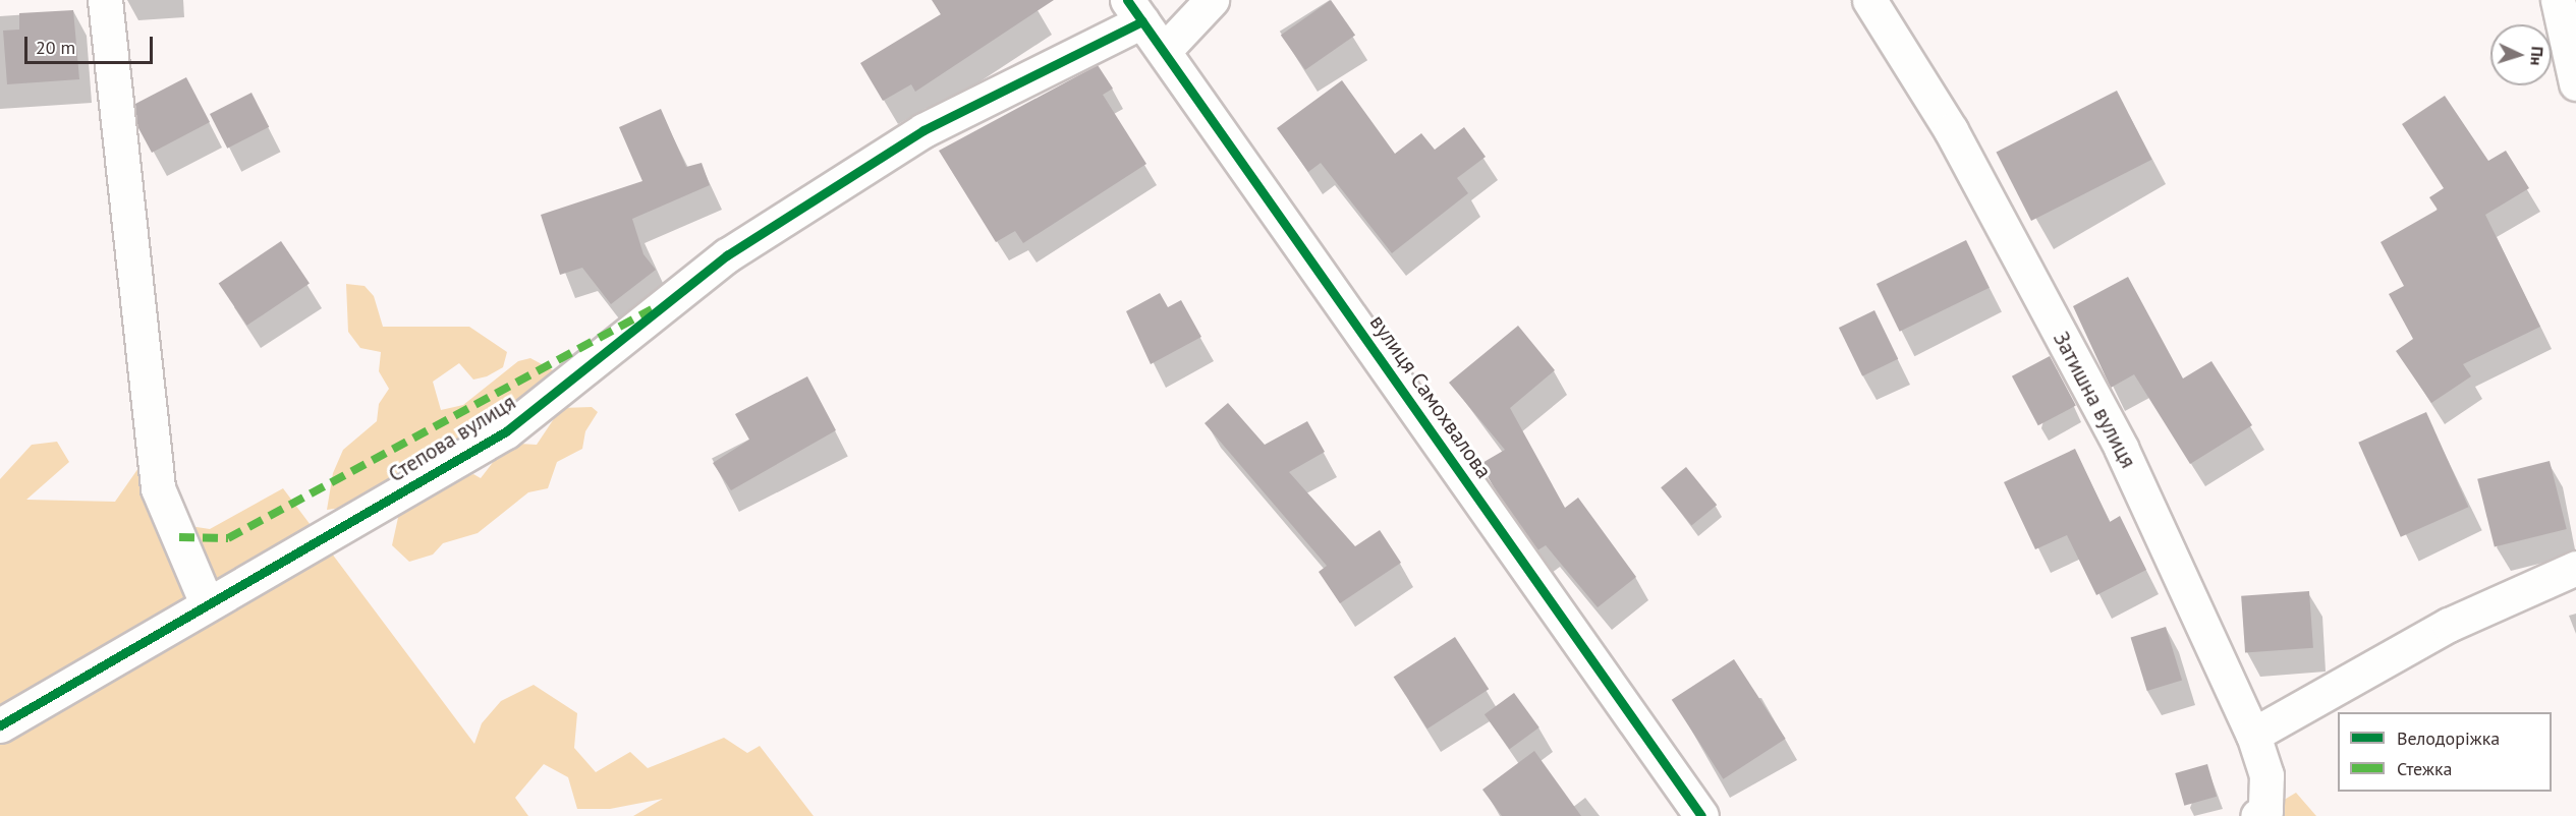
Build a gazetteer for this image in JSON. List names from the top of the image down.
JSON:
{
  "streets": {
    "street": ["вулиця Самохвалова", "Затишна вулиця", "Степова вулиця"]
  },
  "crossings": [
    ["вулиця Самохвалова", "Степова вулиця"]
  ],
  "legend": ["Велодоріжка", "Стежка"],
  "scale_bar": "20 m",
  "north": "right"
}
